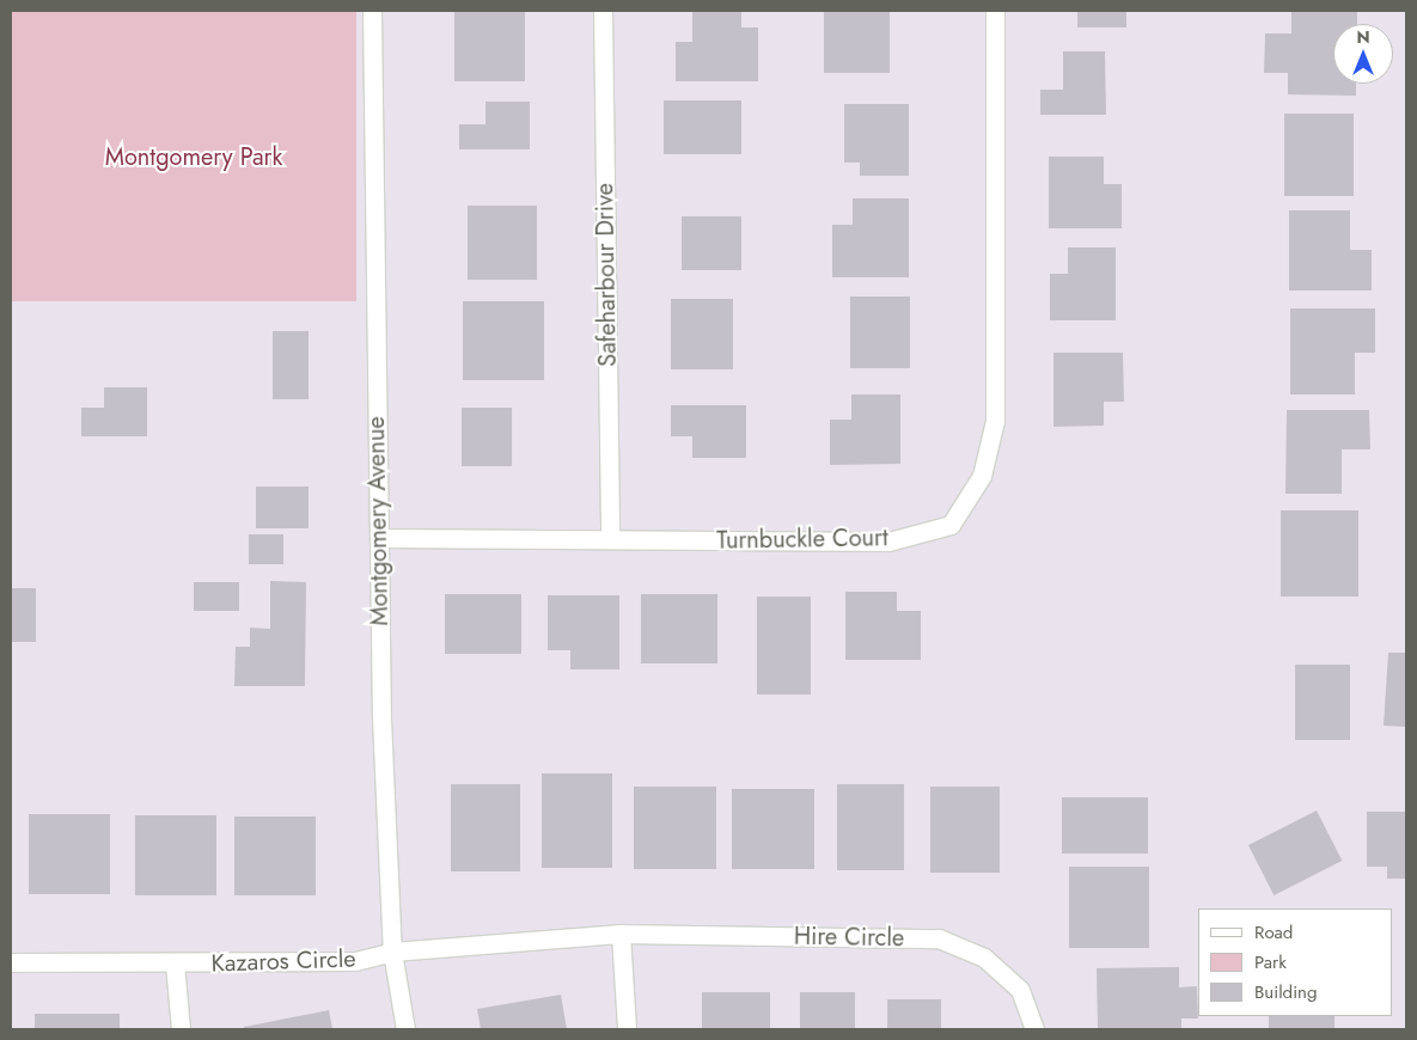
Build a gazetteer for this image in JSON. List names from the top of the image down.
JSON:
{
  "streets": {
    "street": [
      "Safeharbour Drive",
      "Montgomery Avenue",
      "Turnbuckle Court",
      "Hire Circle",
      "Kazaros Circle"
    ]
  },
  "crossings": [
    ["Safeharbour Drive", "Turnbuckle Court"],
    ["Montgomery Avenue", "Turnbuckle Court"],
    ["Montgomery Avenue", "Hire Circle"],
    ["Montgomery Avenue", "Kazaros Circle"],
    ["Hire Circle", "Kazaros Circle"]
  ],
  "parks": ["Montgomery Park"],
  "legend": ["Road", "Park", "Building"],
  "north": "top"
}
